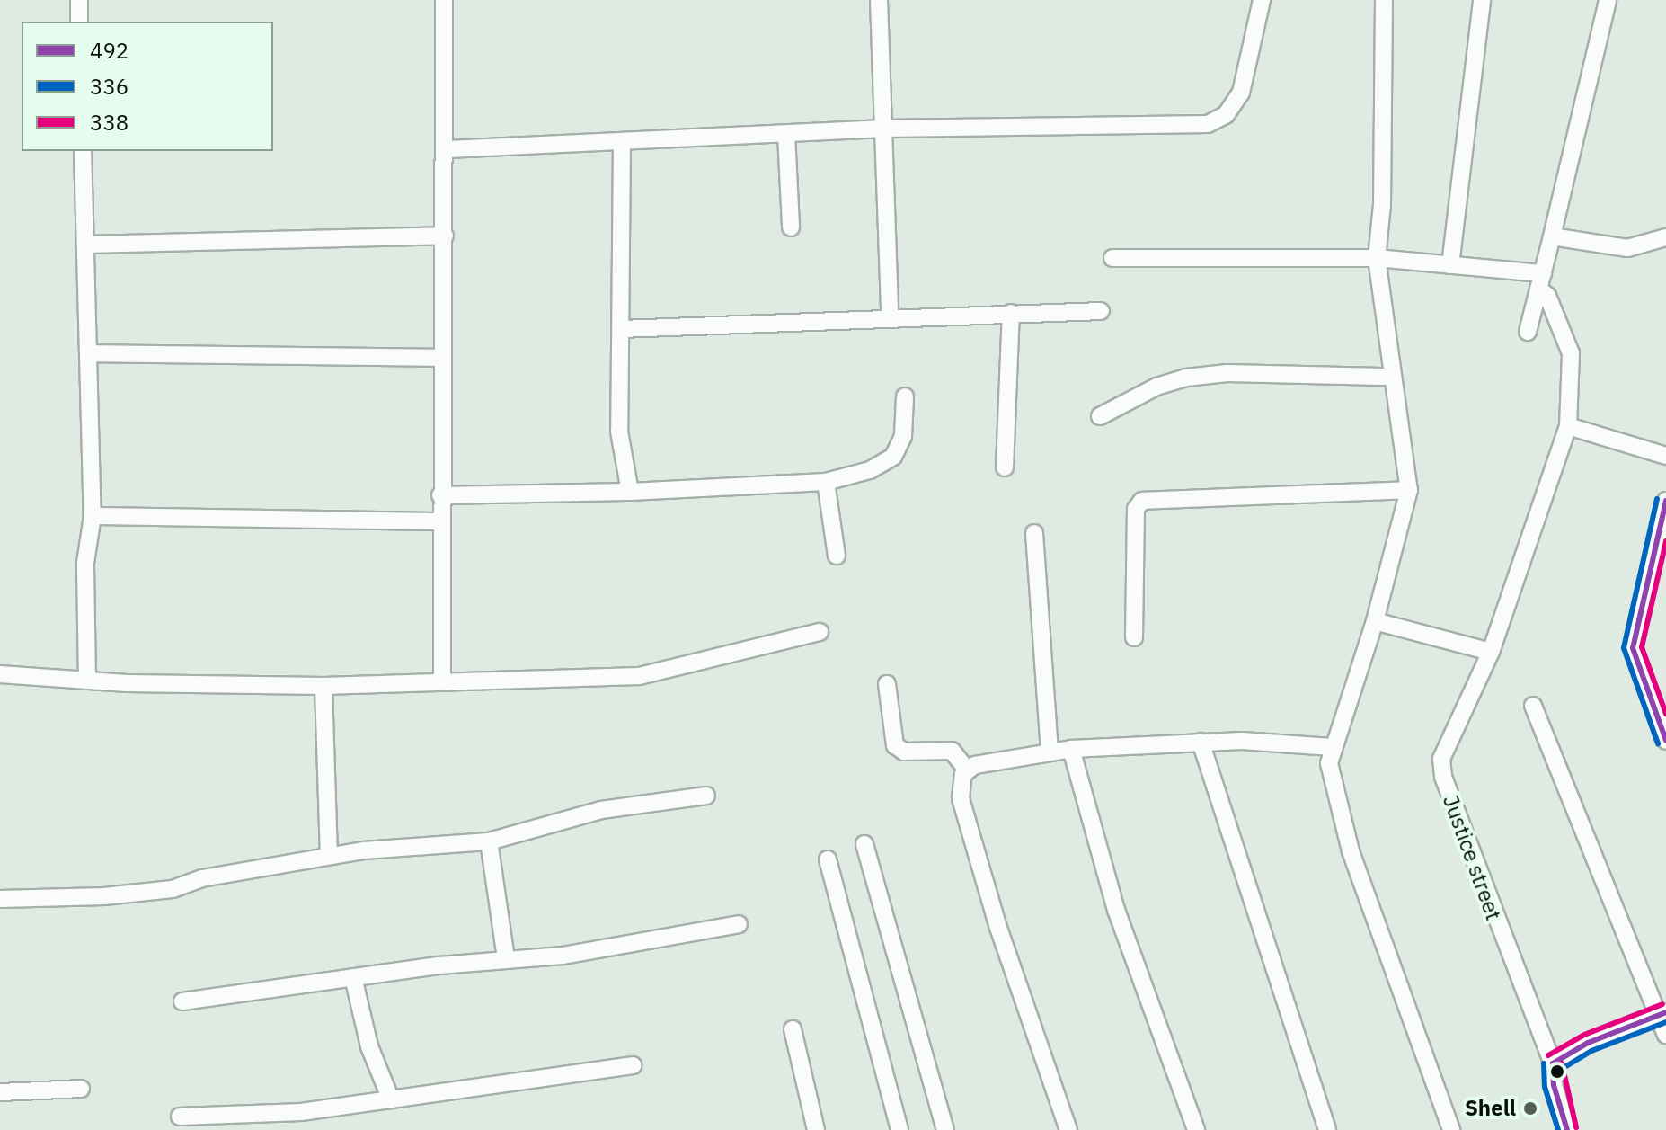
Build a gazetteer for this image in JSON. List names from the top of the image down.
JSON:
{
  "streets": {
    "street": ["Justice street"]
  },
  "places": ["Shell"],
  "lines": ["transit line 336", "transit line 492", "transit line 338"],
  "legend": ["492", "336", "338"]
}
